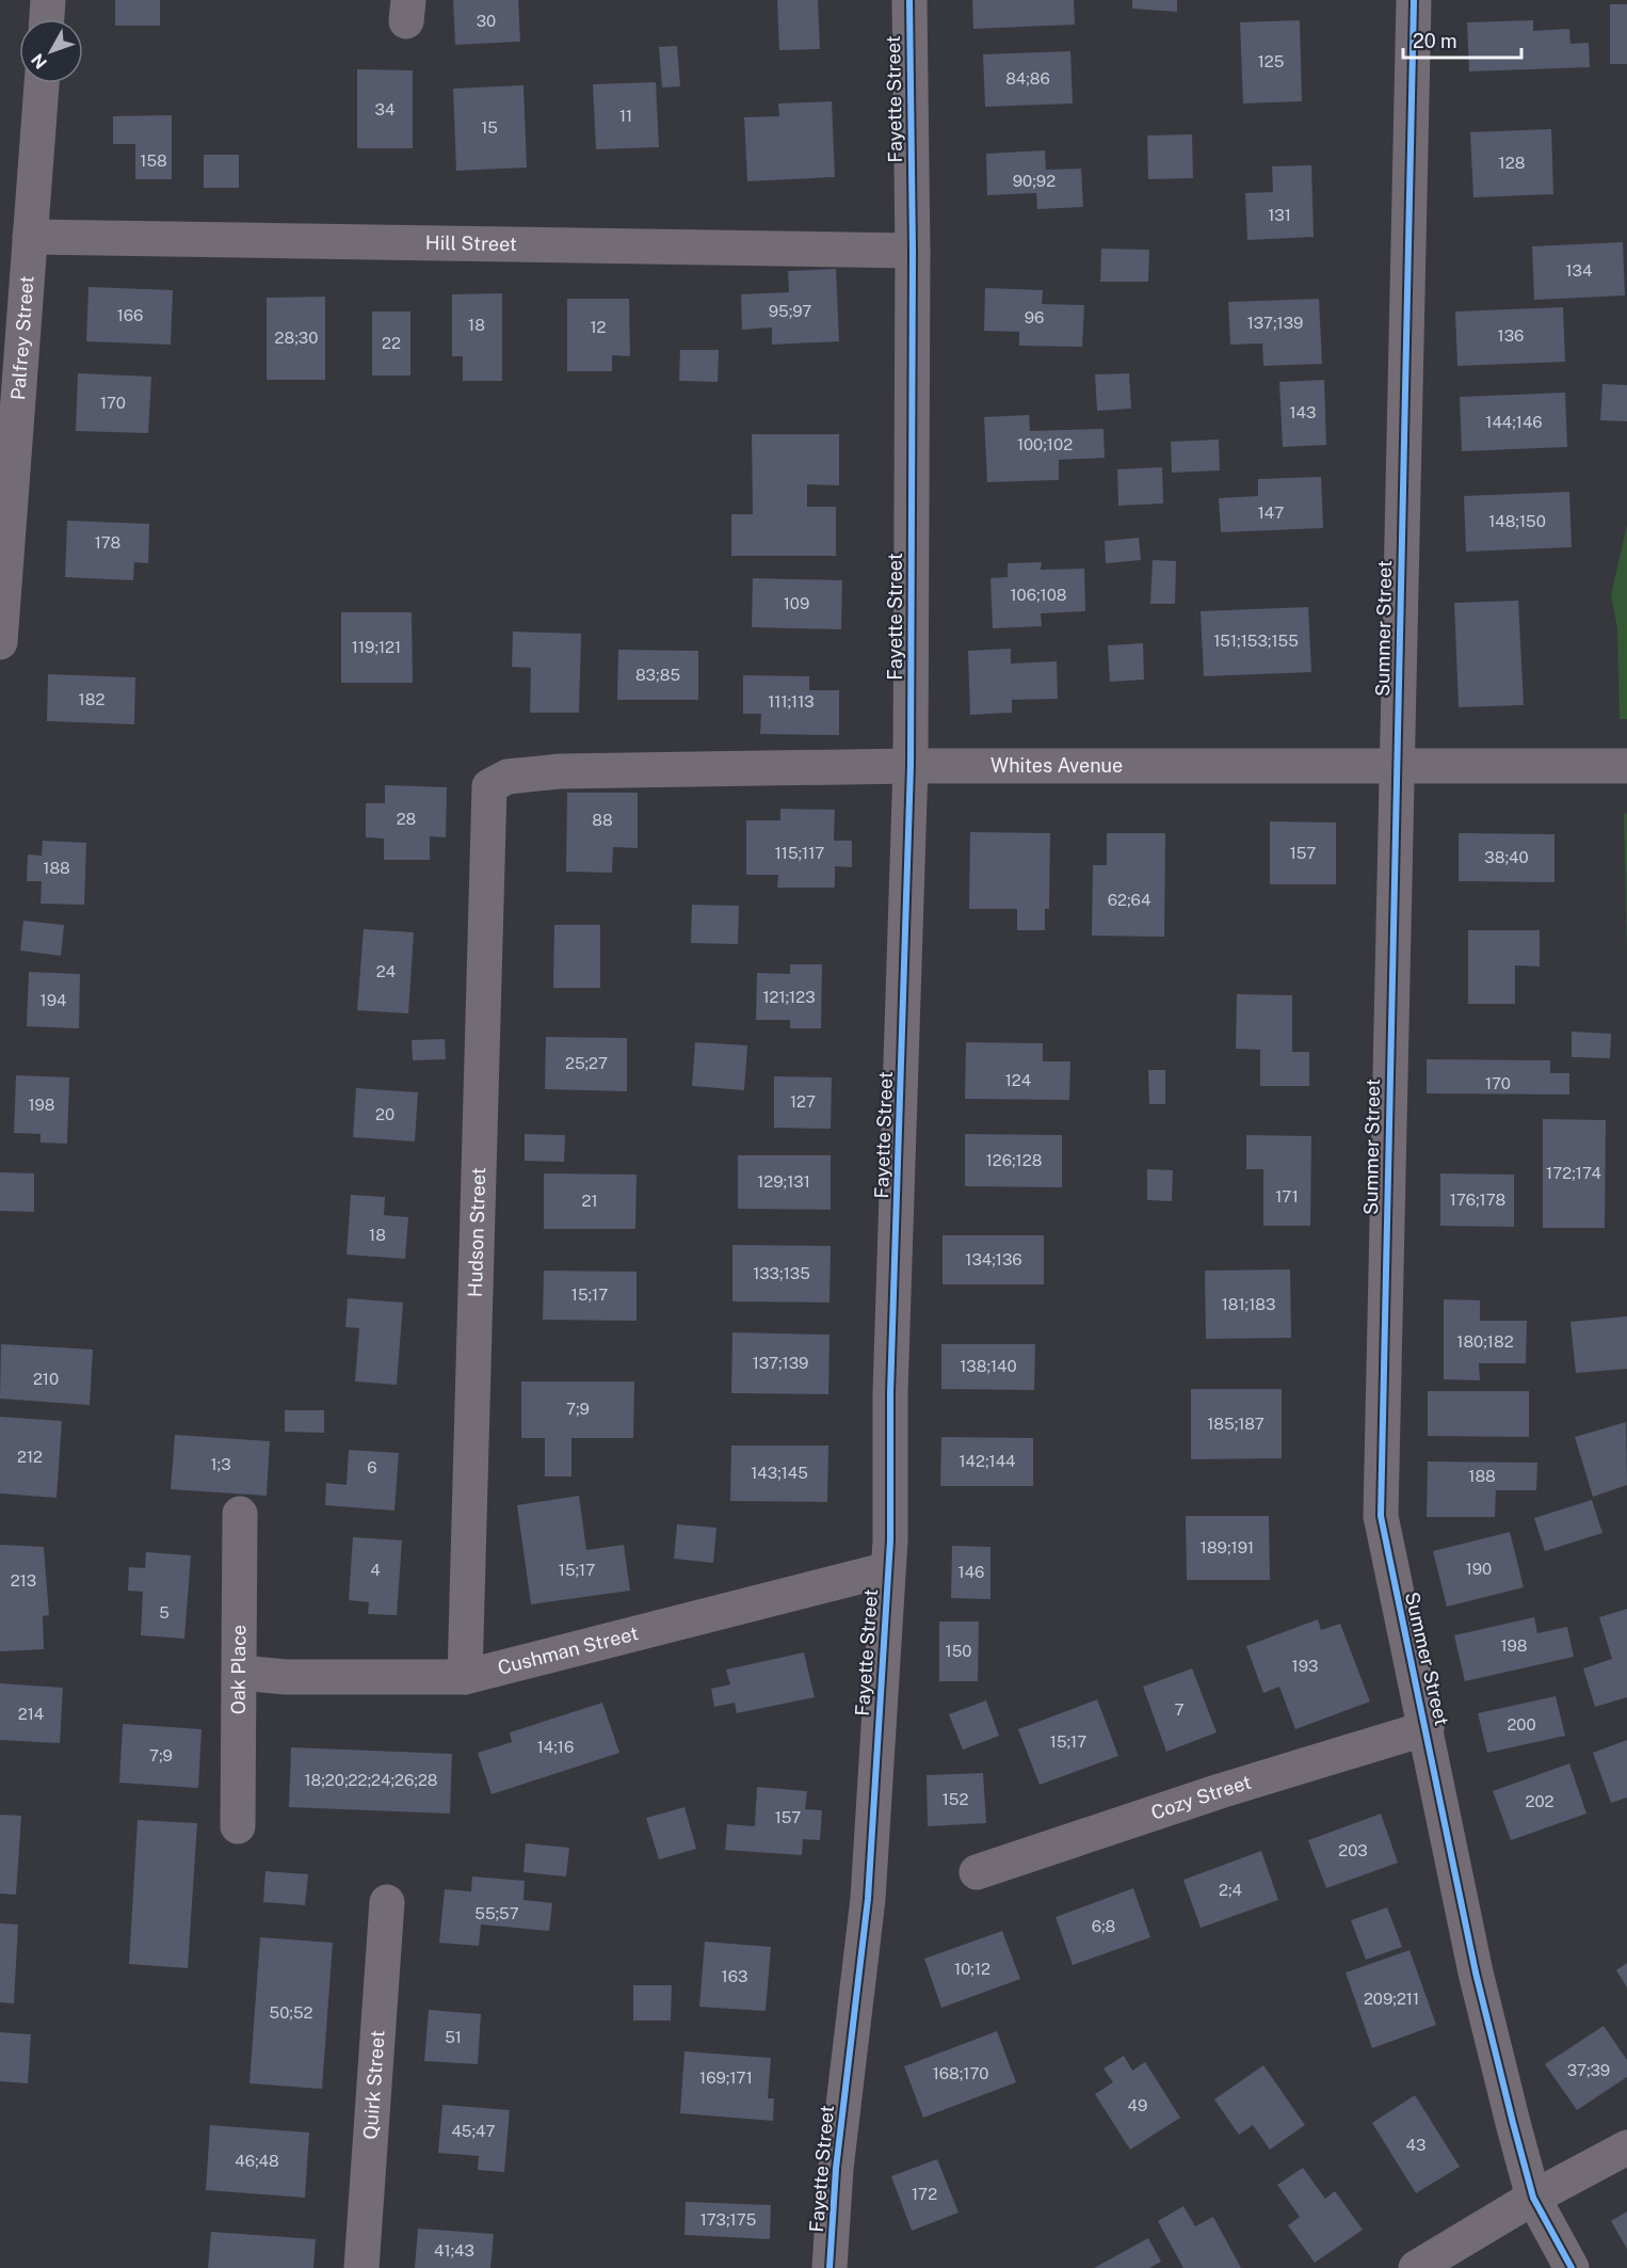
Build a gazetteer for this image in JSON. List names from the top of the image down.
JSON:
{
  "streets": {
    "street": [
      "Fayette Street",
      "Hill Street",
      "Palfrey Street",
      "Summer Street",
      "Whites Avenue",
      "Hudson Street",
      "Cushman Street",
      "Oak Place",
      "Cozy Street",
      "Quirk Street"
    ]
  },
  "crossings": [
    ["Fayette Street", "Hill Street"],
    ["Fayette Street", "Whites Avenue"],
    ["Fayette Street", "Cushman Street"],
    ["Hill Street", "Palfrey Street"],
    ["Summer Street", "Whites Avenue"],
    ["Summer Street", "Cozy Street"],
    ["Whites Avenue", "Hudson Street"],
    ["Hudson Street", "Cushman Street"],
    ["Cushman Street", "Oak Place"]
  ],
  "house_numbers": [
    "30",
    "125",
    "84;86",
    "34",
    "11",
    "15",
    "158",
    "128",
    "90;92",
    "131",
    "134",
    "95;97",
    "166",
    "96",
    "137;139",
    "18",
    "12",
    "136",
    "28;30",
    "22",
    "170",
    "143",
    "144;146",
    "100;102",
    "147",
    "148;150",
    "178",
    "106;108",
    "109",
    "151;153;155",
    "119;121",
    "83;85",
    "182",
    "111;113",
    "28",
    "88",
    "115;117",
    "157",
    "38;40",
    "188",
    "62;64",
    "24",
    "121;123",
    "194",
    "25;27",
    "124",
    "170",
    "127",
    "198",
    "20",
    "126;128",
    "172;174",
    "129;131",
    "171",
    "176;178",
    "21",
    "18",
    "134;136",
    "133;135",
    "15;17",
    "181;183",
    "180;182",
    "137;139",
    "138;140",
    "210",
    "7;9",
    "185;187",
    "212",
    "142;144",
    "1;3",
    "6",
    "143;145",
    "188",
    "189;191",
    "190",
    "4",
    "15;17",
    "146",
    "213",
    "5",
    "198",
    "150",
    "193",
    "7",
    "214",
    "200",
    "15;17",
    "14;16",
    "7;9",
    "18;20;22;24;26;28",
    "152",
    "202",
    "157",
    "203",
    "2;4",
    "55;57",
    "6;8",
    "10;12",
    "163",
    "209;211",
    "50;52",
    "51",
    "37;39",
    "168;170",
    "169;171",
    "49",
    "45;47",
    "43",
    "46;48",
    "172",
    "173;175",
    "41;43"
  ],
  "scale_bar": "20 m",
  "north": "bottom left"
}
